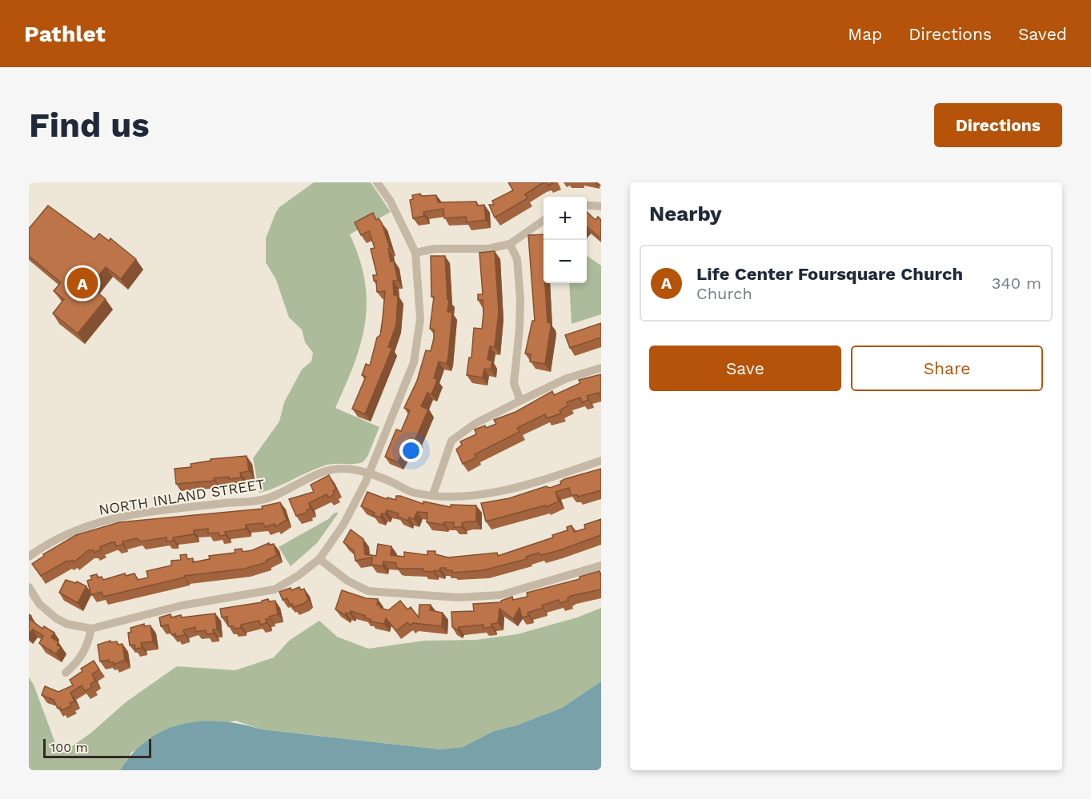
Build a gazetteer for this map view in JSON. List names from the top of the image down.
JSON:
{
  "streets": {
    "street": ["NORTH INLAND STREET"]
  },
  "scale_bar": "100 m",
  "page": {
    "header": "Pathlet",
    "nav": ["Map", "Directions", "Saved"],
    "buttons": [
      "Directions",
      ["Save", "Share"]
    ],
    "title": "Find us",
    "heading": "Nearby",
    "map_buttons": ["+", "−"],
    "list": [
      {
        "mark": "A",
        "name": "Life Center Foursquare Church",
        "note": "Church",
        "value": "340 m"
      }
    ],
    "pins": "A",
    "scale": "100 m"
  }
}
